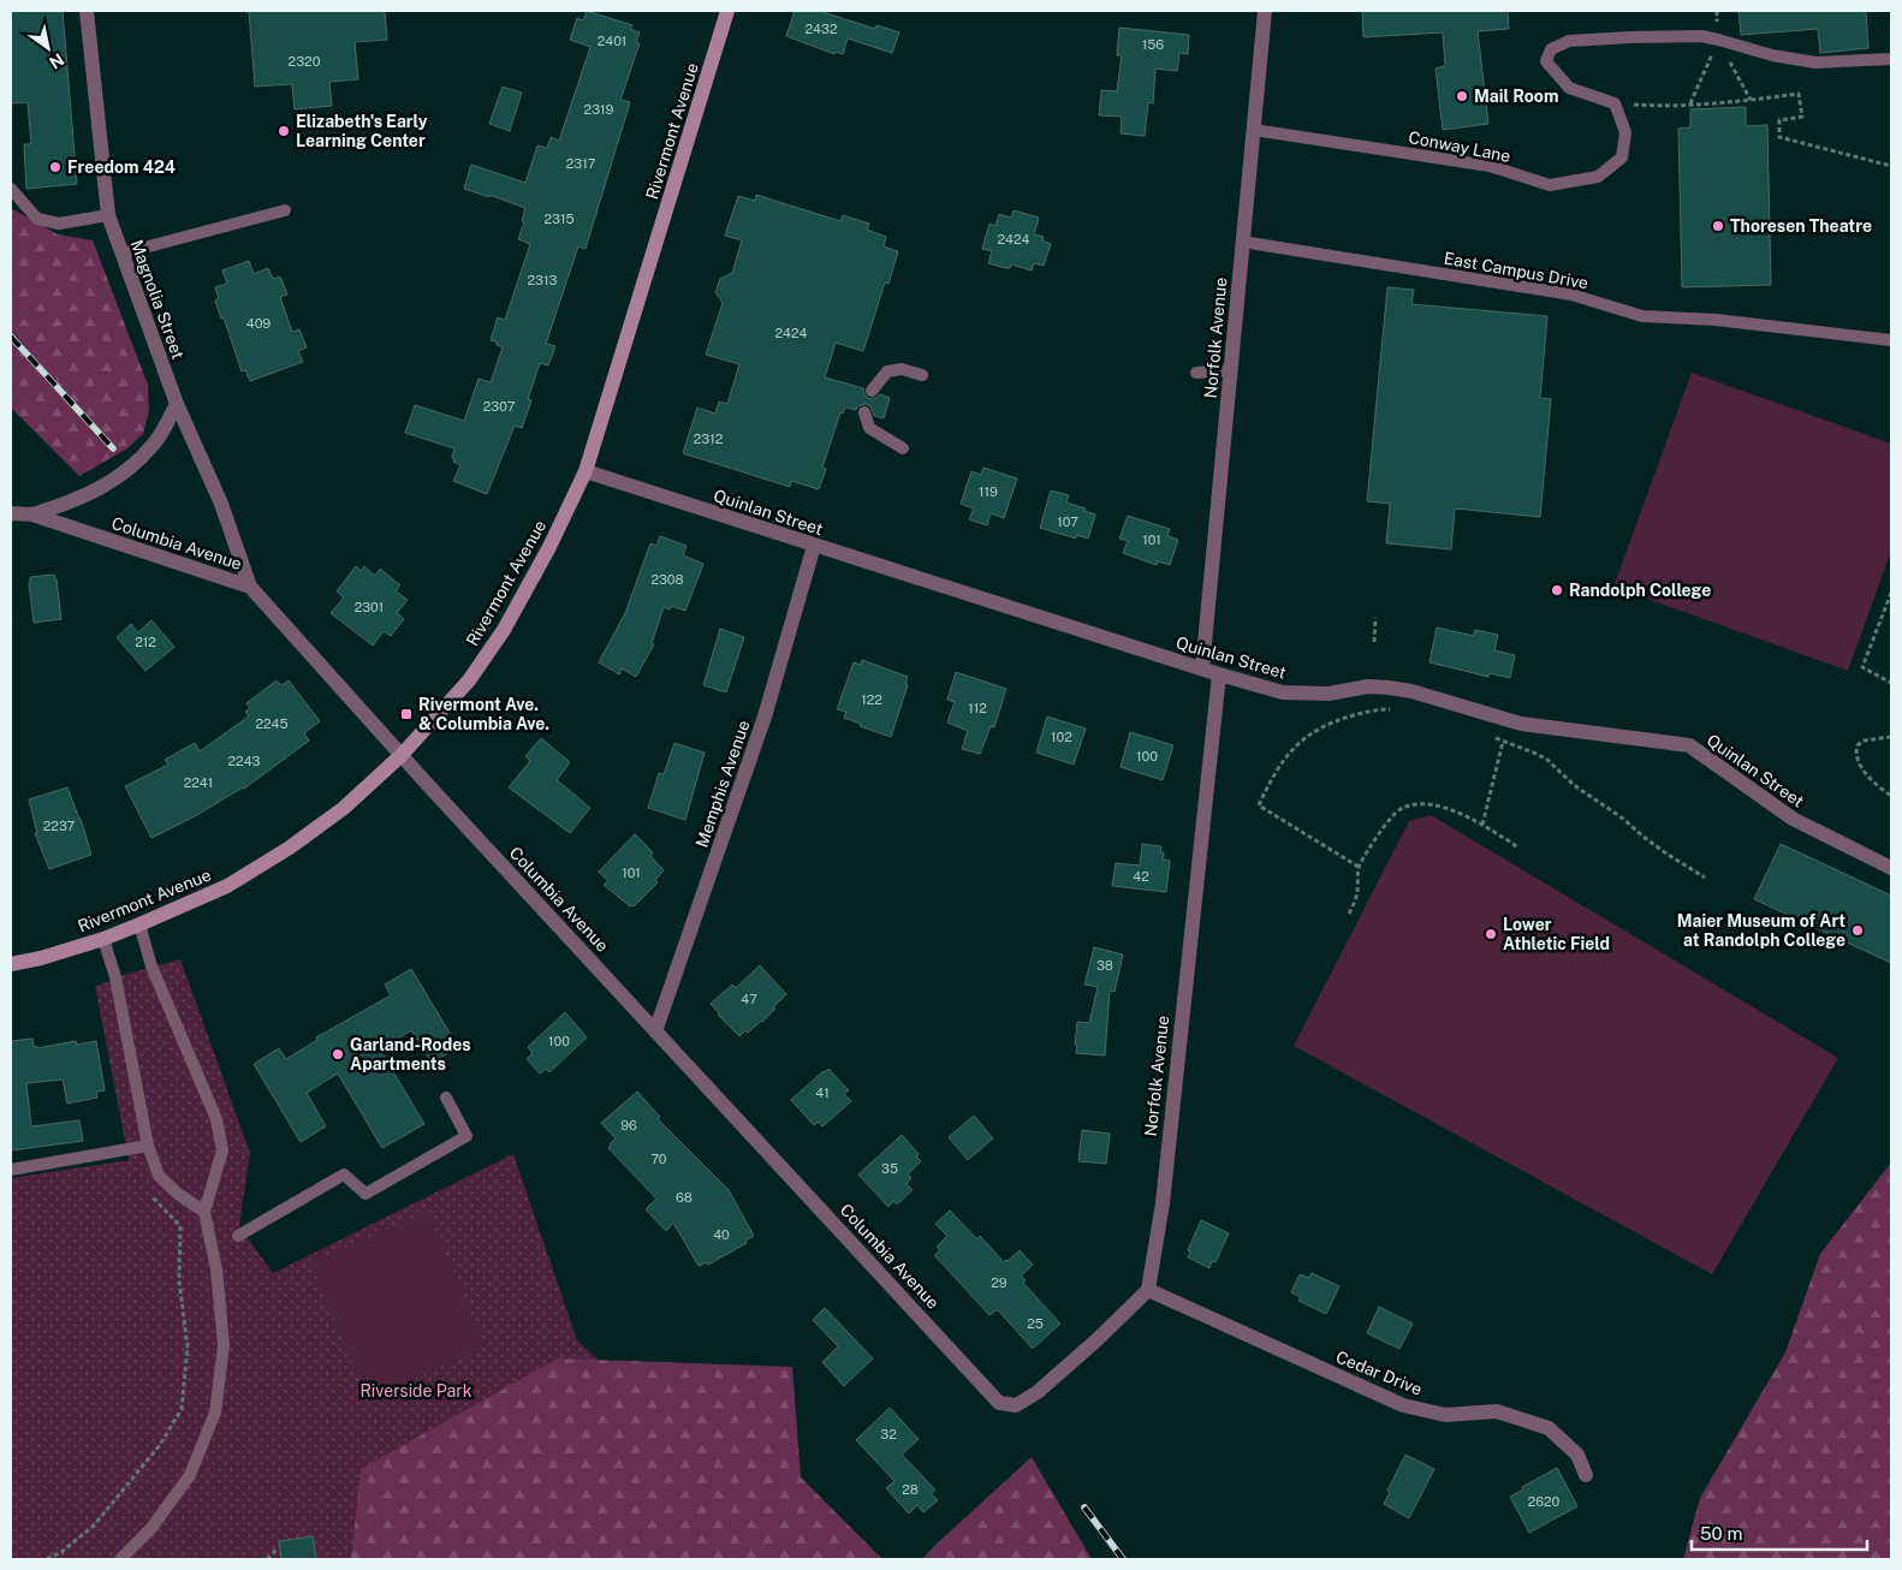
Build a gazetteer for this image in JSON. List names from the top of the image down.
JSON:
{
  "streets": {
    "main road": ["Rivermont Avenue"],
    "street": [
      "Magnolia Street",
      "Norfolk Avenue",
      "Quinlan Street",
      "Columbia Avenue",
      "Memphis Avenue",
      "Cedar Drive"
    ],
    "lane": ["Conway Lane", "East Campus Drive"]
  },
  "crossings": [
    ["Rivermont Avenue", "Quinlan Street"],
    ["Rivermont Avenue", "Columbia Avenue"],
    ["Conway Lane", "Norfolk Avenue"],
    ["East Campus Drive", "Norfolk Avenue"],
    ["Magnolia Street", "Columbia Avenue"],
    ["Norfolk Avenue", "Quinlan Street"],
    ["Norfolk Avenue", "Columbia Avenue"],
    ["Norfolk Avenue", "Cedar Drive"],
    ["Quinlan Street", "Memphis Avenue"],
    ["Columbia Avenue", "Memphis Avenue"],
    ["Columbia Avenue", "Cedar Drive"]
  ],
  "parks": ["Riverside Park"],
  "places": {
    "other": [
      "Mail Room",
      "Elizabeth's Early Learning Center",
      "Freedom 424",
      "Thoresen Theatre",
      "Randolph College",
      "Maier Museum of Art at Randolph College",
      "Lower Athletic Field",
      "Garland-Rodes Apartments"
    ],
    "transit": ["Rivermont Ave. & Columbia Ave."]
  },
  "house_numbers": [
    "2432",
    "2401",
    "156",
    "2320",
    "2319",
    "2317",
    "2315",
    "2424",
    "2313",
    "409",
    "2424",
    "2307",
    "2312",
    "119",
    "107",
    "101",
    "2308",
    "2301",
    "212",
    "122",
    "112",
    "2245",
    "102",
    "100",
    "2243",
    "2241",
    "2237",
    "101",
    "42",
    "38",
    "47",
    "100",
    "41",
    "96",
    "70",
    "35",
    "68",
    "40",
    "29",
    "25",
    "32",
    "28",
    "2620"
  ],
  "scale_bar": "50 m",
  "north": "bottom right"
}
